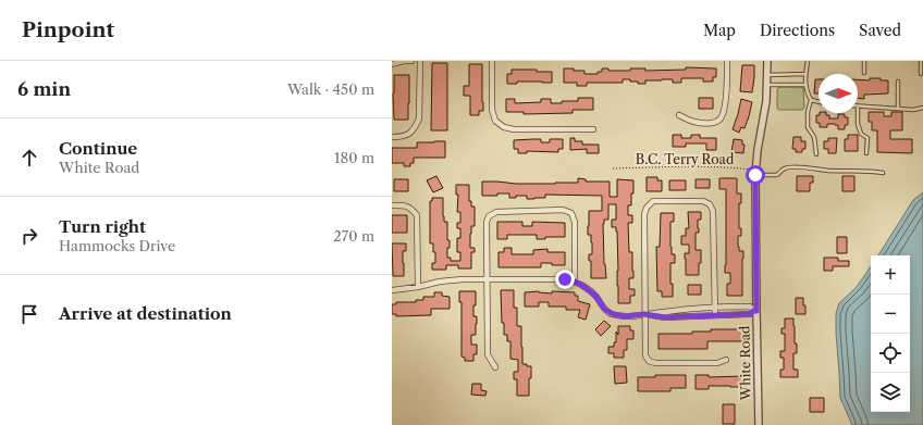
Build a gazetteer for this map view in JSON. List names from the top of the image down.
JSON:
{
  "streets": {
    "street": ["White Road"],
    "path": ["B.C. Terry Road"]
  },
  "crossings": [
    ["B.C. Terry Road", "White Road"]
  ],
  "north": "right",
  "page": {
    "header": "Pinpoint",
    "nav": ["Map", "Directions", "Saved"],
    "heading": ["6 min", "Walk · 450 m"],
    "list": [
      ["Continue", "White Road", "180 m"],
      ["Turn right", "Hammocks Drive", "270 m"],
      "Arrive at destination"
    ],
    "map_buttons": ["+", "−"]
  }
}
